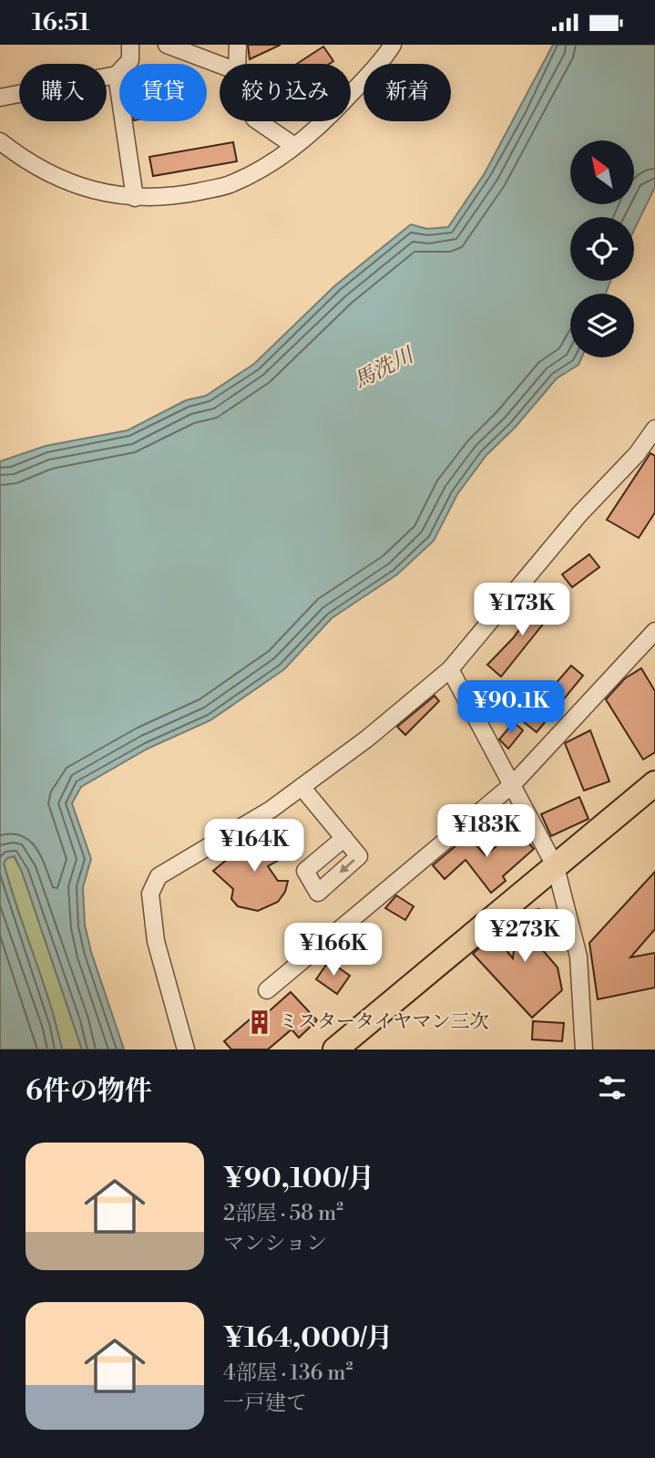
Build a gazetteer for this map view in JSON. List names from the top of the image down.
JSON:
{
  "water": ["馬洗川"],
  "places": {
    "building": ["ミスタータイヤマン三次"]
  },
  "north": "top left",
  "page": {
    "status": "16:51",
    "chip": [
      "購入",
      "賃貸",
      "絞り込み",
      "新着"
    ],
    "price": [
      "¥173K",
      "¥90.1K",
      "¥183K",
      "¥164K",
      "¥273K",
      "¥166K"
    ],
    "heading": "6件の物件",
    "list": [
      {
        "name": "¥90,100/月",
        "note": "2部屋 · 58 m² · マンション"
      },
      {
        "name": "¥164,000/月",
        "note": "4部屋 · 136 m² · 一戸建て"
      }
    ]
  }
}
